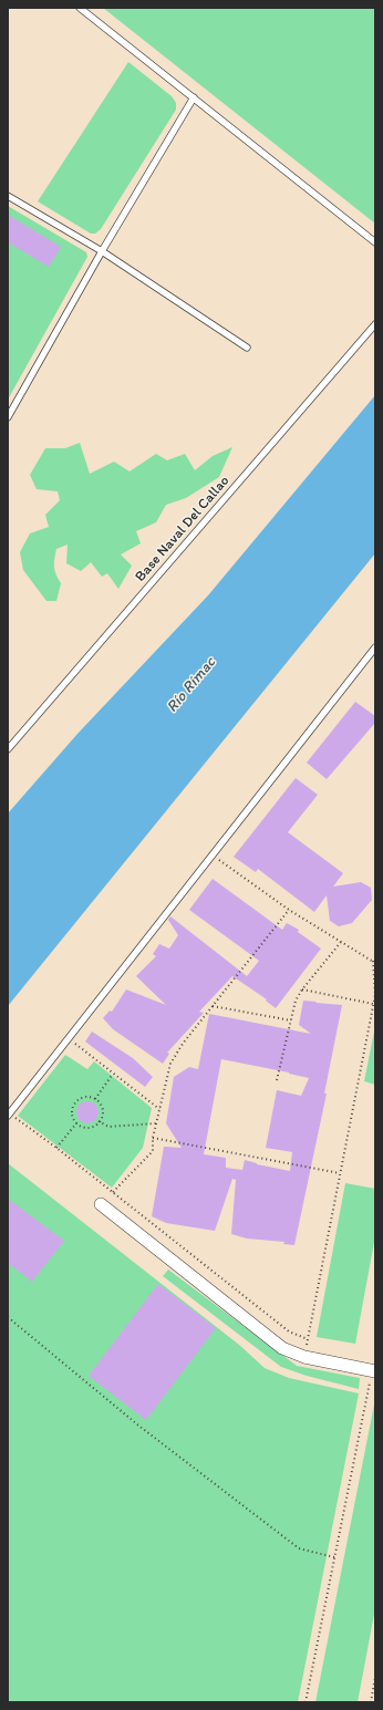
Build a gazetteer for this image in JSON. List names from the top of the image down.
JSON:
{
  "streets": {
    "lane": ["Base Naval Del Callao"]
  },
  "water": ["Río Rímac"]
}
